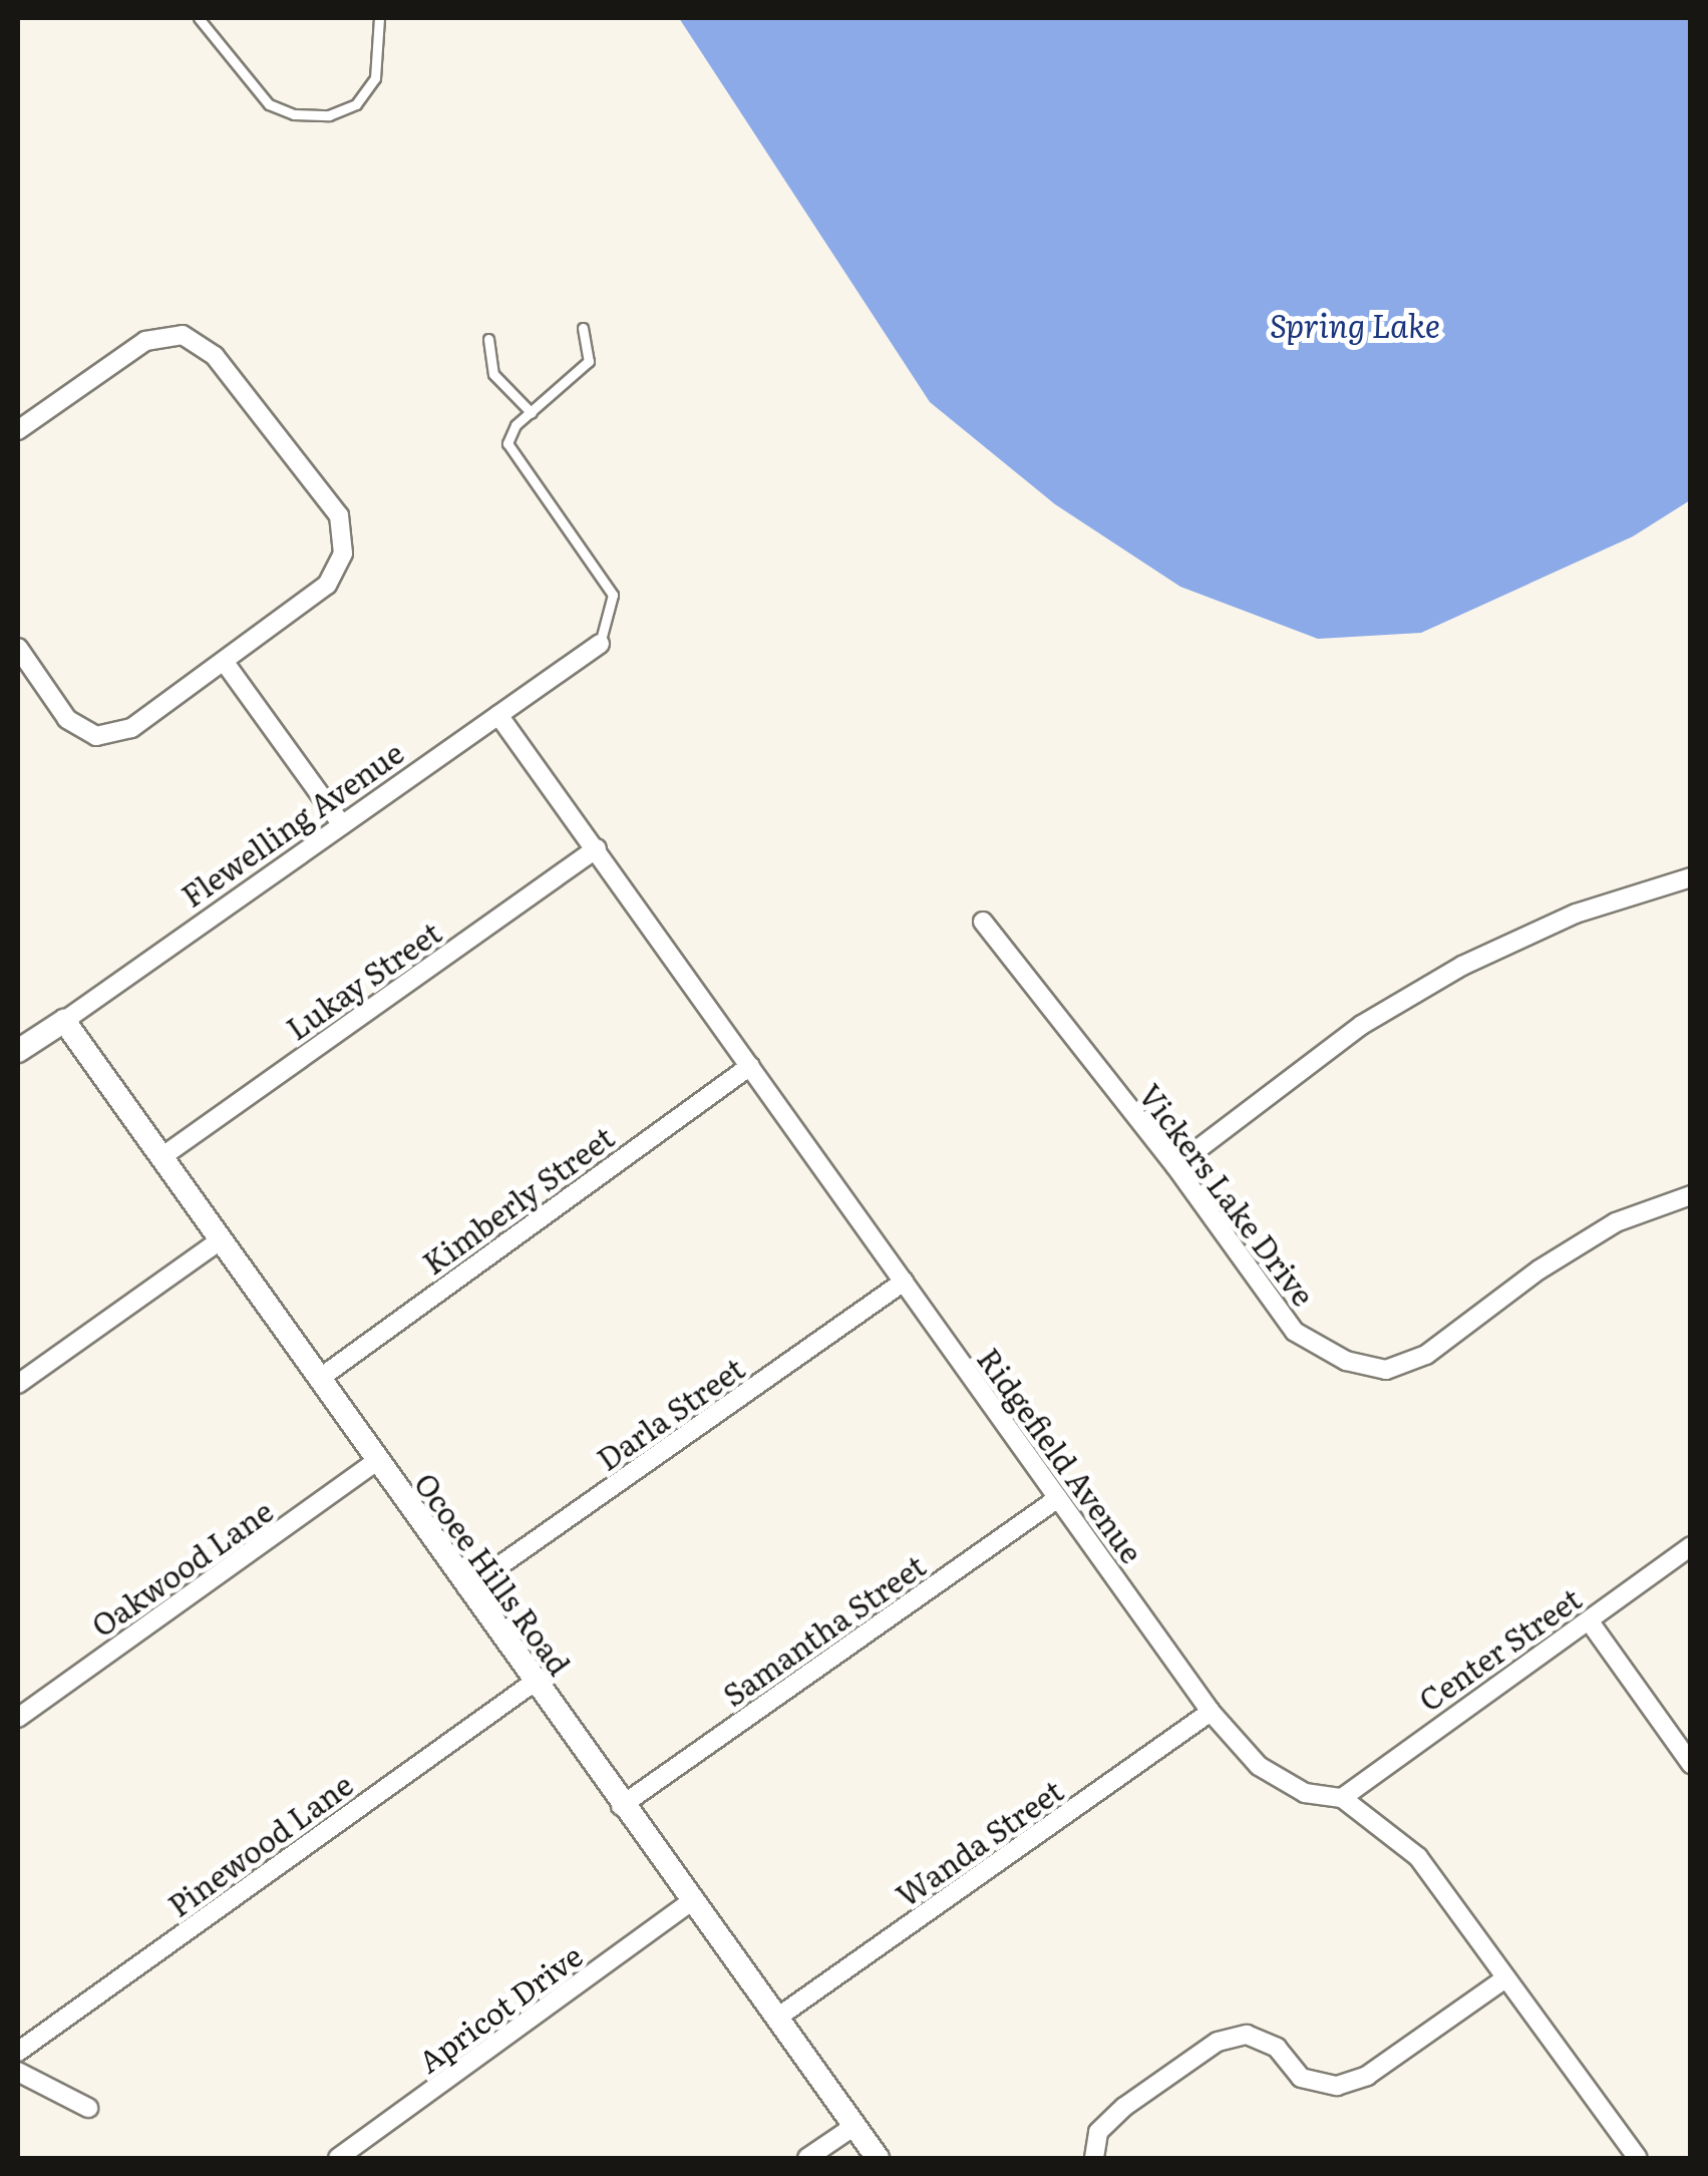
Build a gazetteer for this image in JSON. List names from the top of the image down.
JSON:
{
  "streets": {
    "street": [
      "Flewelling Avenue",
      "Lukay Street",
      "Vickers Lake Drive",
      "Kimberly Street",
      "Darla Street",
      "Ridgefield Avenue",
      "Oakwood Lane",
      "Ocoee Hills Road",
      "Samantha Street",
      "Center Street",
      "Wanda Street",
      "Pinewood Lane",
      "Apricot Drive"
    ]
  },
  "crossings": [
    ["Flewelling Avenue", "Ridgefield Avenue"],
    ["Flewelling Avenue", "Ocoee Hills Road"],
    ["Lukay Street", "Ridgefield Avenue"],
    ["Lukay Street", "Ocoee Hills Road"],
    ["Kimberly Street", "Ridgefield Avenue"],
    ["Kimberly Street", "Ocoee Hills Road"],
    ["Darla Street", "Ridgefield Avenue"],
    ["Darla Street", "Ocoee Hills Road"],
    ["Ridgefield Avenue", "Samantha Street"],
    ["Ridgefield Avenue", "Center Street"],
    ["Ridgefield Avenue", "Wanda Street"],
    ["Oakwood Lane", "Ocoee Hills Road"],
    ["Ocoee Hills Road", "Samantha Street"],
    ["Ocoee Hills Road", "Wanda Street"],
    ["Ocoee Hills Road", "Pinewood Lane"],
    ["Ocoee Hills Road", "Apricot Drive"]
  ],
  "water": ["Spring Lake"]
}
